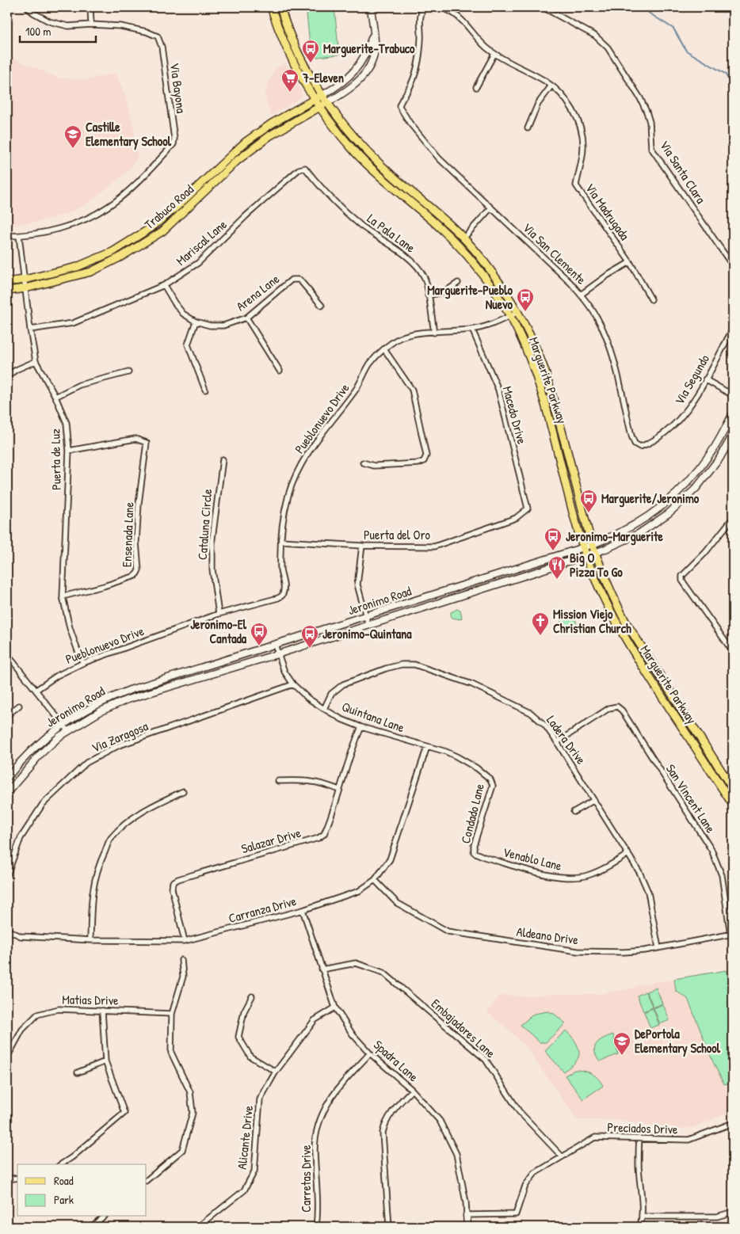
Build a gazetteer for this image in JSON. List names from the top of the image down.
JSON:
{
  "streets": {
    "main road": [
      "Trabuco Road",
      "Marguerite Parkway",
      "Jeronimo Road",
      "Spadra Lane"
    ],
    "street": [
      "Via Bayona",
      "Via Santa Clara",
      "Via Madrugada",
      "La Pala Lane",
      "Mariscal Lane",
      "Via San Clemente",
      "Arena Lane",
      "Via Segundo",
      "Macedo Drive",
      "Pueblonuevo Drive",
      "Puerta de Luz",
      "Cataluna Circle",
      "Ensenada Lane",
      "Puerta del Oro",
      "Quintana Lane",
      "Via Zaragosa",
      "Ladera Drive",
      "San Vincent Lane",
      "Condado Lane",
      "Salazar Drive",
      "Venablo Lane",
      "Carranza Drive",
      "Aldeano Drive",
      "Matias Drive",
      "Embajadores Lane",
      "Preciados Drive",
      "Alicante Drive",
      "Carretas Drive"
    ]
  },
  "crossings": [
    ["Via Bayona", "Puerta de Luz"],
    ["Trabuco Road", "Marguerite Parkway"],
    ["Trabuco Road", "Puerta de Luz"],
    ["La Pala Lane", "Mariscal Lane"],
    ["La Pala Lane", "Pueblonuevo Drive"],
    ["Mariscal Lane", "Arena Lane"],
    ["Mariscal Lane", "Puerta de Luz"],
    ["Via San Clemente", "Via Segundo"],
    ["Marguerite Parkway", "Pueblonuevo Drive"],
    ["Marguerite Parkway", "Jeronimo Road"],
    ["Macedo Drive", "Pueblonuevo Drive"],
    ["Macedo Drive", "Puerta del Oro"],
    ["Pueblonuevo Drive", "Puerta de Luz"],
    ["Pueblonuevo Drive", "Cataluna Circle"],
    ["Pueblonuevo Drive", "Puerta del Oro"],
    ["Puerta de Luz", "Ensenada Lane"],
    ["Jeronimo Road", "Quintana Lane"],
    ["Quintana Lane", "Via Zaragosa"],
    ["Quintana Lane", "Ladera Drive"],
    ["Quintana Lane", "Condado Lane"],
    ["Quintana Lane", "Salazar Drive"],
    ["Quintana Lane", "Carranza Drive"],
    ["Ladera Drive", "San Vincent Lane"],
    ["Ladera Drive", "Venablo Lane"],
    ["Ladera Drive", "Aldeano Drive"],
    ["San Vincent Lane", "Aldeano Drive"],
    ["Condado Lane", "Venablo Lane"],
    ["Salazar Drive", "Carranza Drive"],
    ["Carranza Drive", "Aldeano Drive"],
    ["Carranza Drive", "Spadra Lane"],
    ["Embajadores Lane", "Spadra Lane"],
    ["Embajadores Lane", "Preciados Drive"],
    ["Spadra Lane", "Preciados Drive"],
    ["Spadra Lane", "Alicante Drive"],
    ["Spadra Lane", "Carretas Drive"]
  ],
  "places": {
    "bus stop": [
      "Marguerite-Trabuco",
      "Marguerite-Pueblo Nuevo",
      "Marguerite/Jeronimo",
      "Jeronimo-Marguerite",
      "Jeronimo-El Cantada",
      "Jeronimo-Quintana"
    ],
    "supermarket": ["7-Eleven"],
    "school or university": ["Castille Elementary School", "DePortola Elementary School"],
    "restaurant": ["Big O Pizza To Go"],
    "church": ["Mission Viejo Christian Church"]
  },
  "legend": ["Road", "Park"],
  "scale_bar": "100 m"
}
